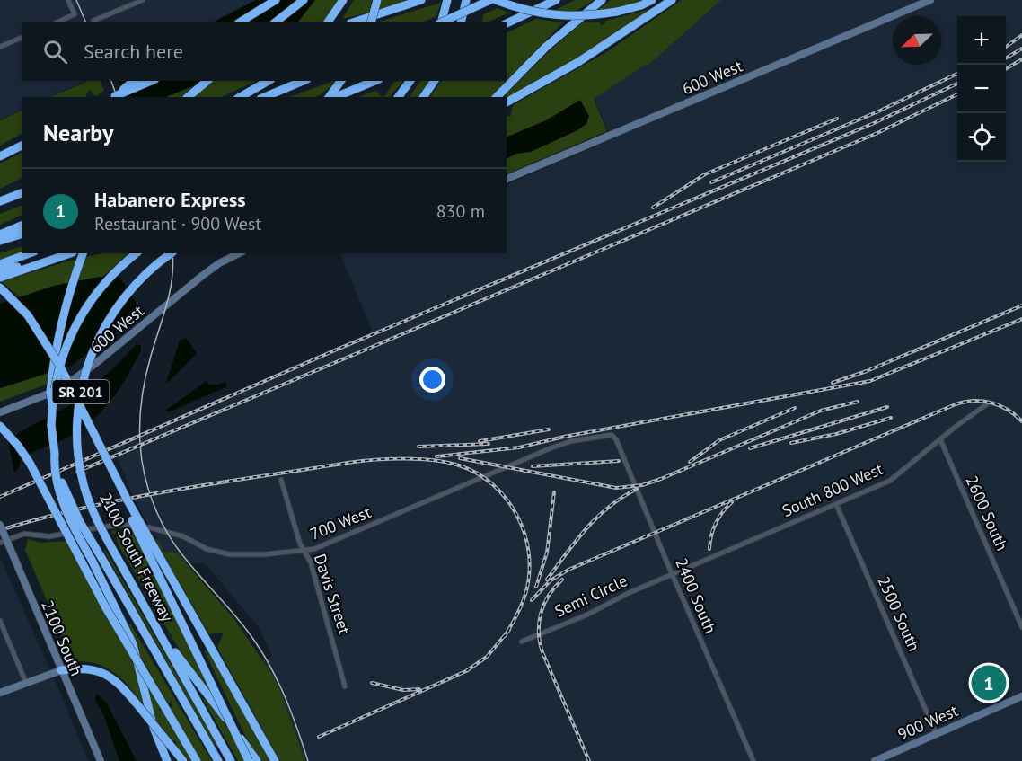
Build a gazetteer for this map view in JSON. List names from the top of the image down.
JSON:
{
  "streets": {
    "highway": ["SR 201", "2100 South Freeway"],
    "street": [
      "600 West",
      "South 800 West",
      "2600 South",
      "700 West",
      "Davis Street",
      "Semi Circle",
      "2400 South",
      "2500 South",
      "2100 South",
      "900 West"
    ]
  },
  "crossings": [
    ["South 800 West", "2600 South"],
    ["South 800 West", "Semi Circle"],
    ["South 800 West", "2400 South"],
    ["South 800 West", "2500 South"],
    ["700 West", "Davis Street"],
    ["700 West", "2400 South"],
    ["Semi Circle", "2400 South"],
    ["2500 South", "900 West"]
  ],
  "north": "bottom left",
  "page": {
    "map_buttons": ["+", "−"],
    "search": "Search here",
    "heading": "Nearby",
    "list": [
      {
        "mark": "1",
        "name": "Habanero Express",
        "note": "Restaurant · 900 West",
        "value": "830 m"
      }
    ],
    "pins": "1"
  }
}
